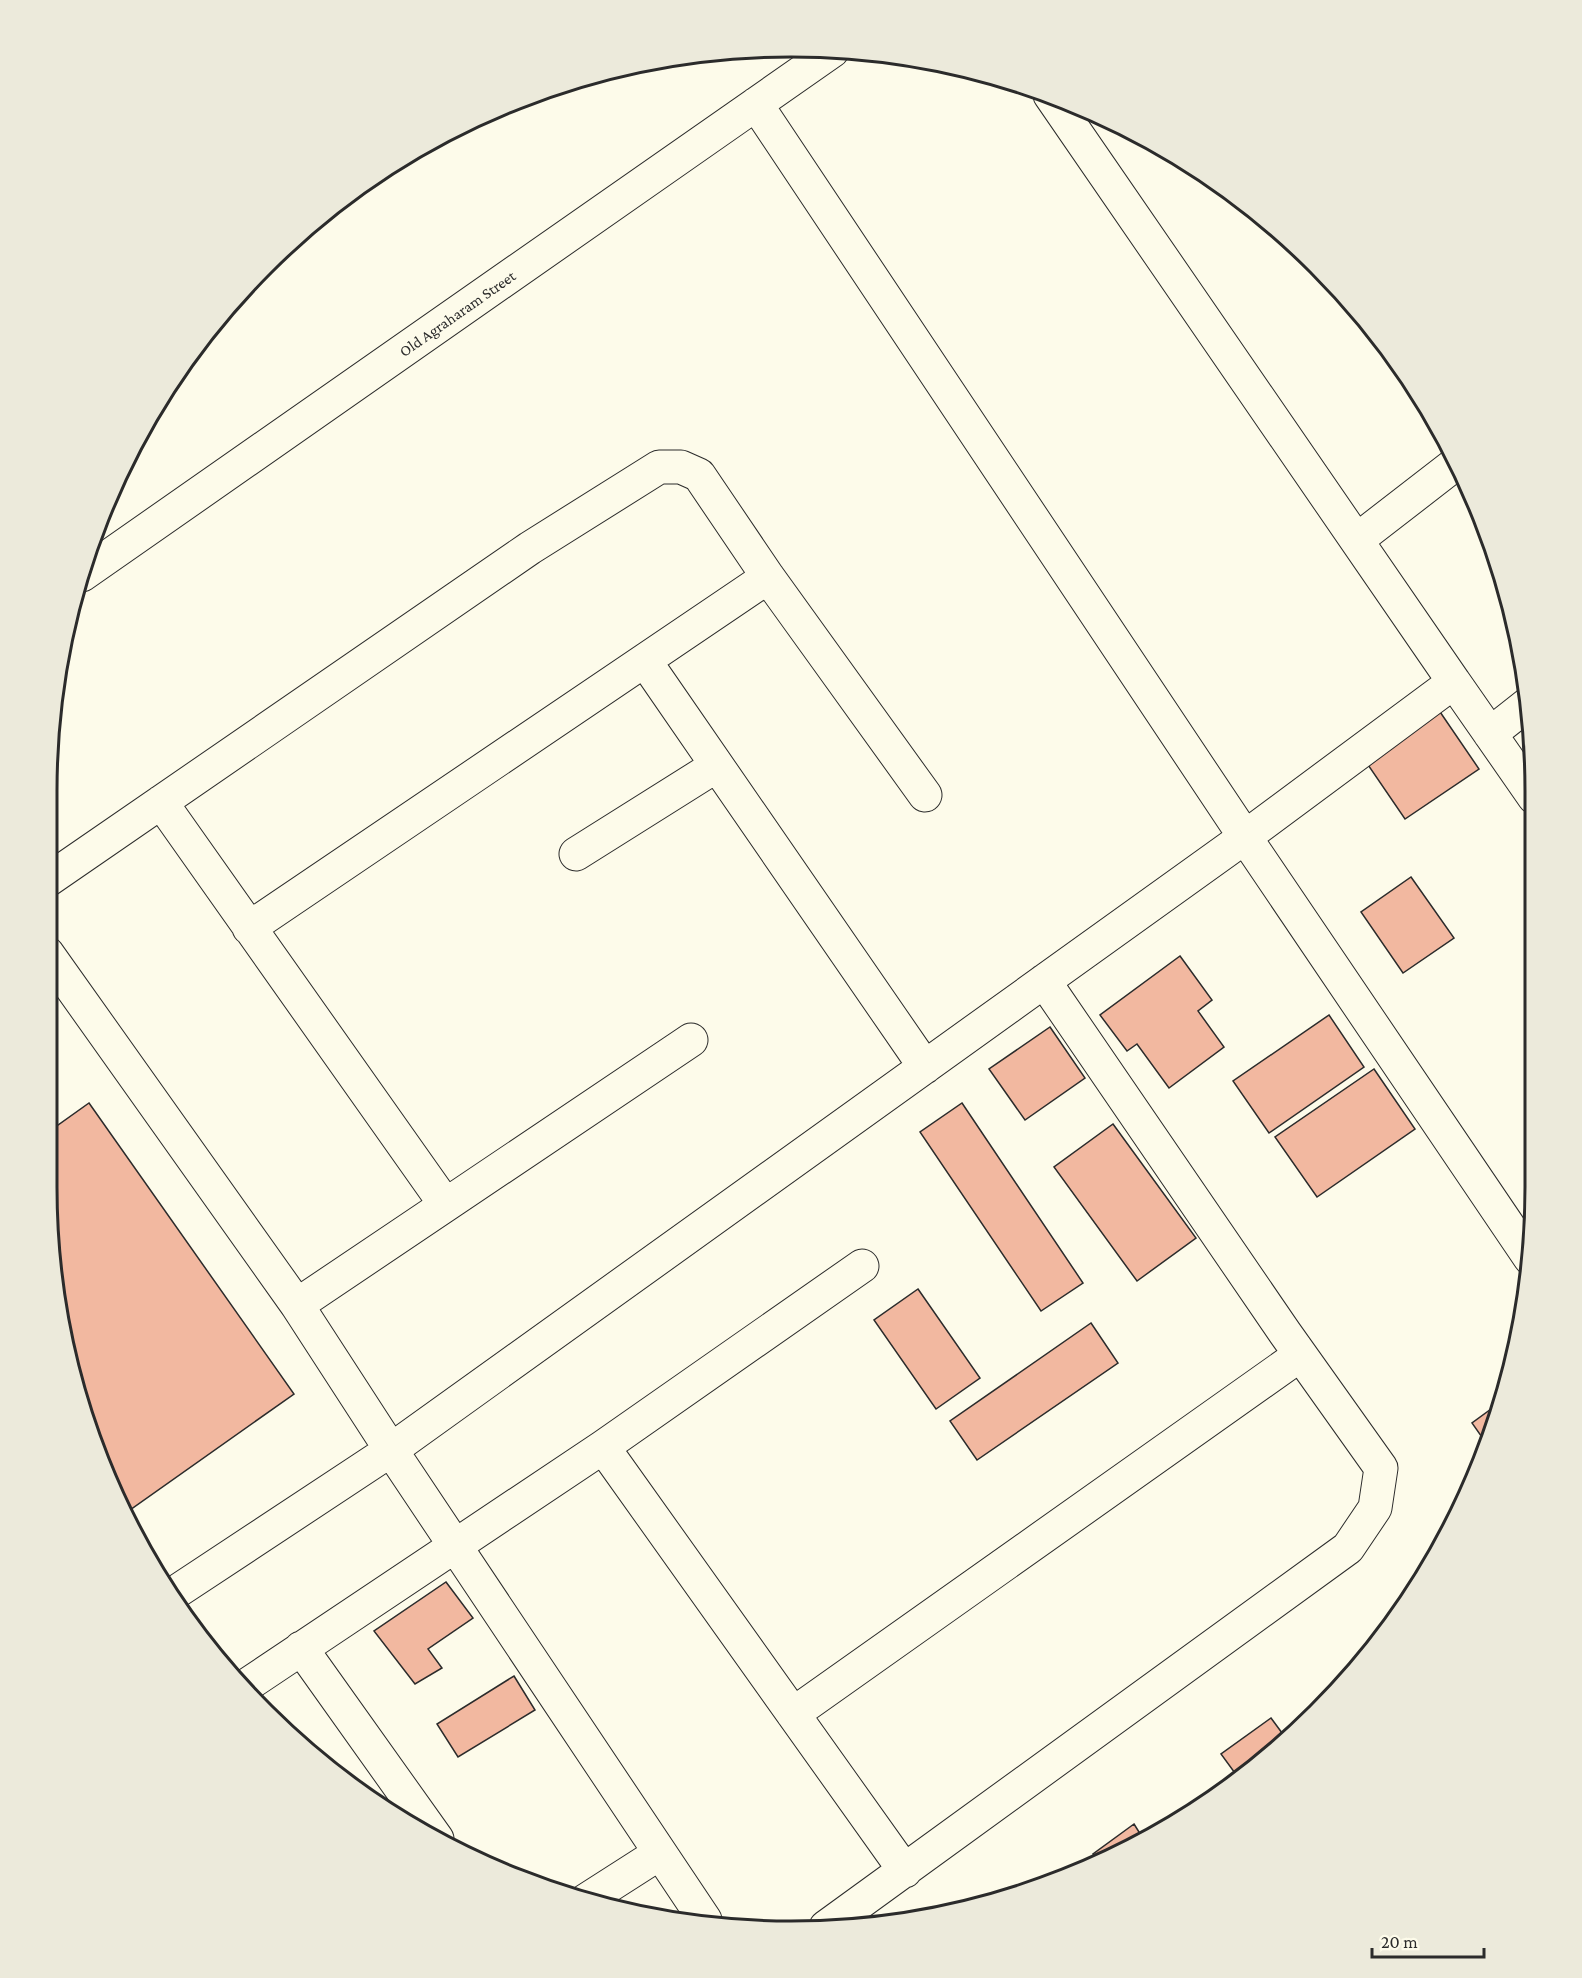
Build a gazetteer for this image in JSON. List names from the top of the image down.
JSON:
{
  "streets": {
    "street": ["Old Agraharam Street"]
  },
  "scale_bar": "20 m"
}
